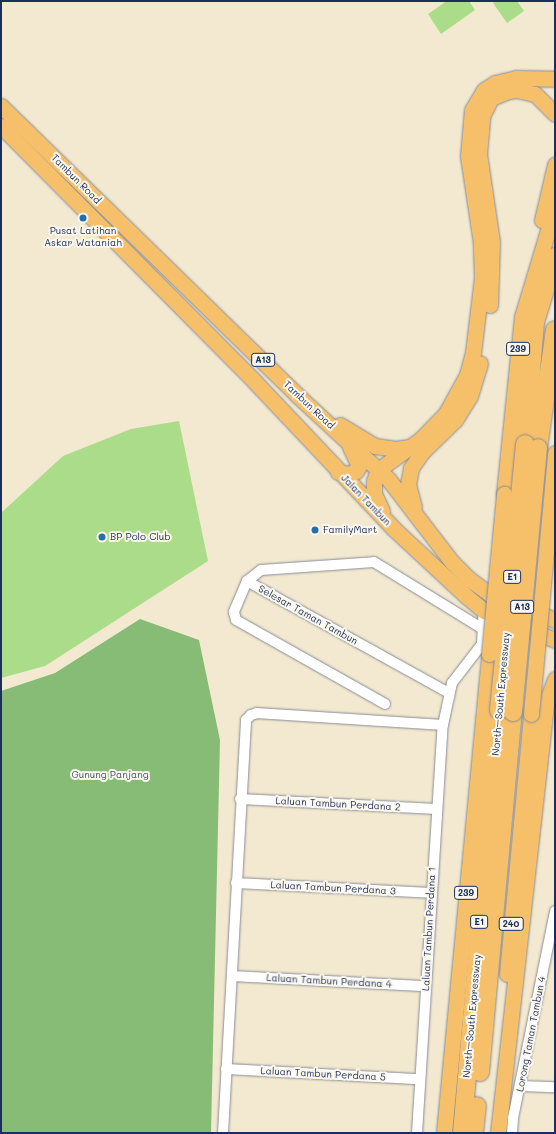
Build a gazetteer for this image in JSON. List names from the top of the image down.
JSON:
{
  "streets": {
    "highway": ["E1", "North–South Expressway"],
    "main road": [
      "Tambun Road",
      "239",
      "A13",
      "Jalan Tambun",
      "240"
    ],
    "street": [
      "Selesar Taman Tambun",
      "Laluan Tambun Perdana 2",
      "Laluan Tambun Perdana 3",
      "Laluan Tambun Perdana 1",
      "Laluan Tambun Perdana 4",
      "Lorong Taman Tambun 4",
      "Laluan Tambun Perdana 5"
    ]
  },
  "crossings": [
    ["Tambun Road", "Jalan Tambun"],
    ["A13", "Jalan Tambun"],
    ["A13", "Laluan Tambun Perdana 1"],
    ["Selesar Taman Tambun", "Laluan Tambun Perdana 1"],
    ["North–South Expressway", "240"],
    ["Laluan Tambun Perdana 2", "Laluan Tambun Perdana 1"],
    ["Laluan Tambun Perdana 3", "Laluan Tambun Perdana 1"],
    ["Laluan Tambun Perdana 1", "Laluan Tambun Perdana 4"],
    ["Laluan Tambun Perdana 1", "Laluan Tambun Perdana 5"]
  ],
  "parks": ["Gunung Panjang"],
  "places": ["Pusat Latihan Askar Wataniah", "FamilyMart", "BP Polo Club"]
}
